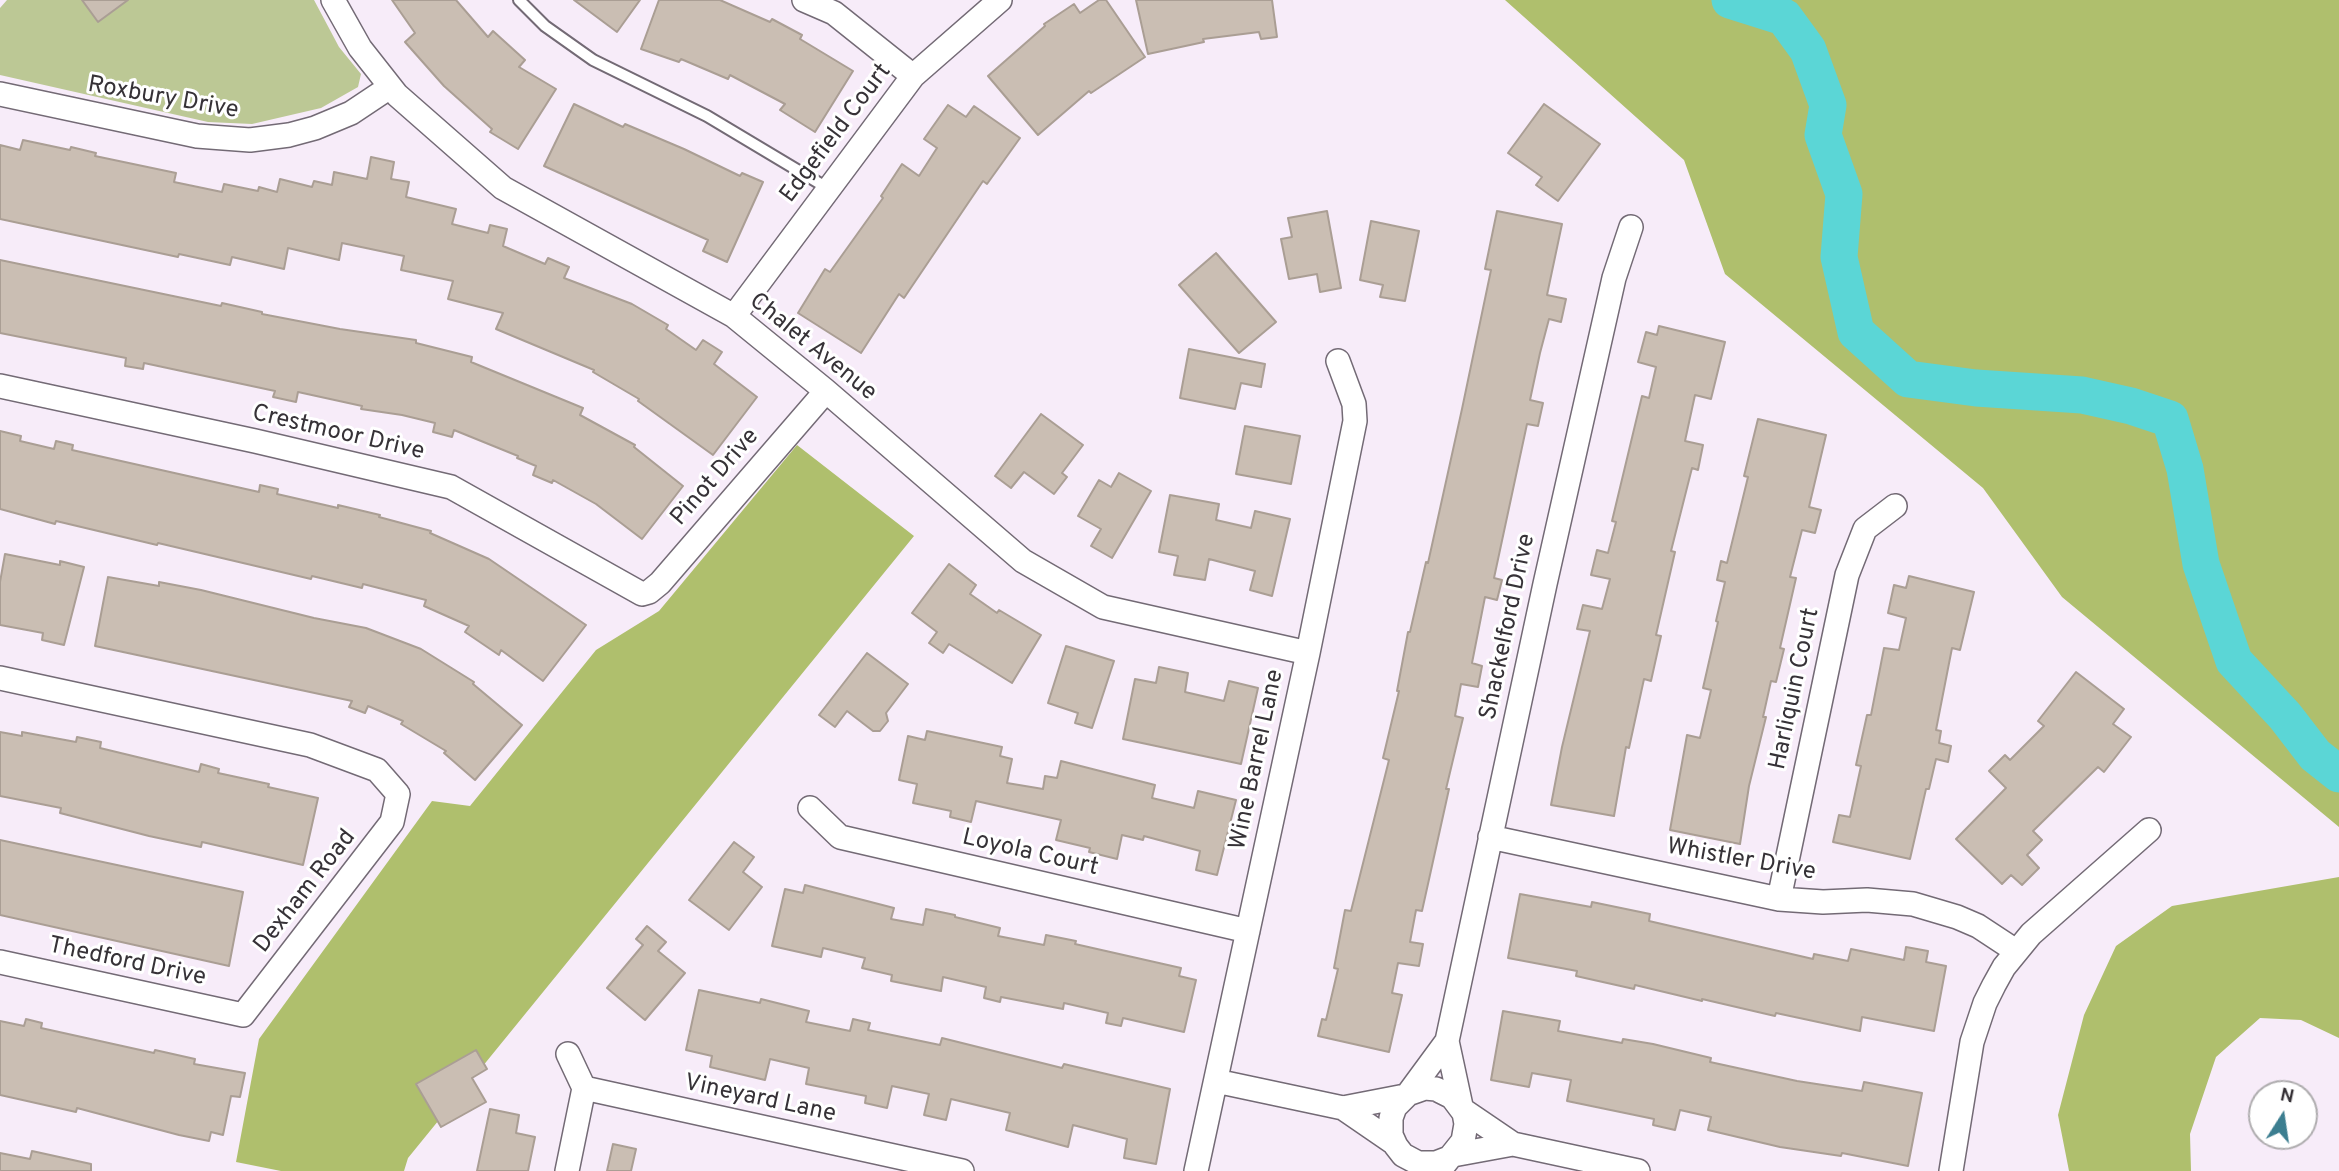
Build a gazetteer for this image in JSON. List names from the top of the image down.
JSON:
{
  "streets": {
    "street": [
      "Roxbury Drive",
      "Edgefield Court",
      "Chalet Avenue",
      "Crestmoor Drive",
      "Pinot Drive",
      "Shackelford Drive",
      "Harliquin Court",
      "Wine Barrel Lane",
      "Loyola Court",
      "Whistler Drive",
      "Dexham Road",
      "Thedford Drive",
      "Vineyard Lane"
    ]
  },
  "crossings": [
    ["Roxbury Drive", "Chalet Avenue"],
    ["Edgefield Court", "Chalet Avenue"],
    ["Chalet Avenue", "Pinot Drive"],
    ["Chalet Avenue", "Wine Barrel Lane"],
    ["Crestmoor Drive", "Pinot Drive"],
    ["Shackelford Drive", "Whistler Drive"],
    ["Harliquin Court", "Whistler Drive"],
    ["Wine Barrel Lane", "Loyola Court"],
    ["Dexham Road", "Thedford Drive"]
  ],
  "north": "top"
}
